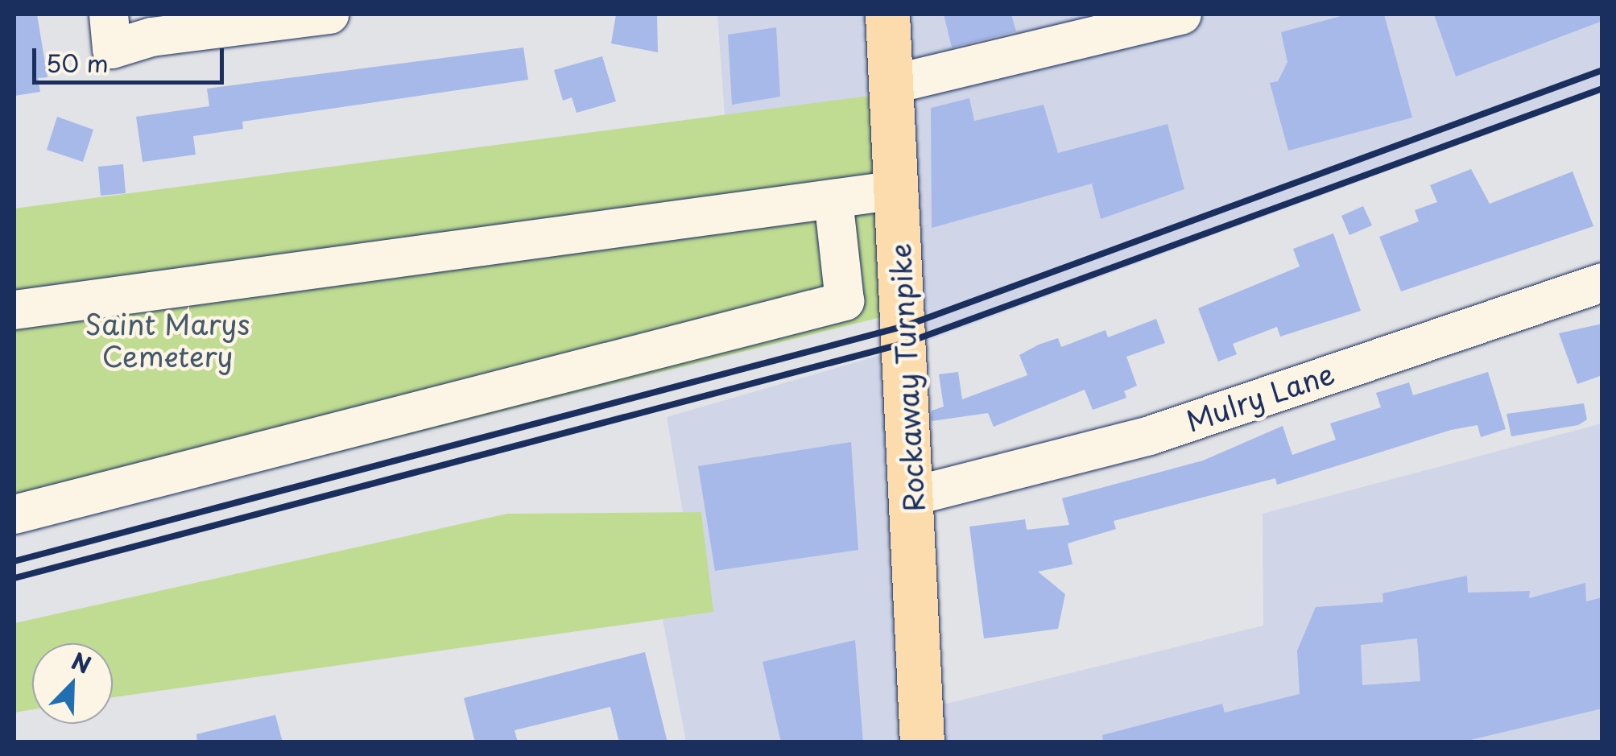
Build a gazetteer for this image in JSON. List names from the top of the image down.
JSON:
{
  "streets": {
    "main road": ["Rockaway Turnpike"],
    "street": ["Mulry Lane"]
  },
  "crossings": [
    ["Rockaway Turnpike", "Mulry Lane"]
  ],
  "parks": ["Saint Marys Cemetery"],
  "scale_bar": "50 m",
  "north": "top right"
}
